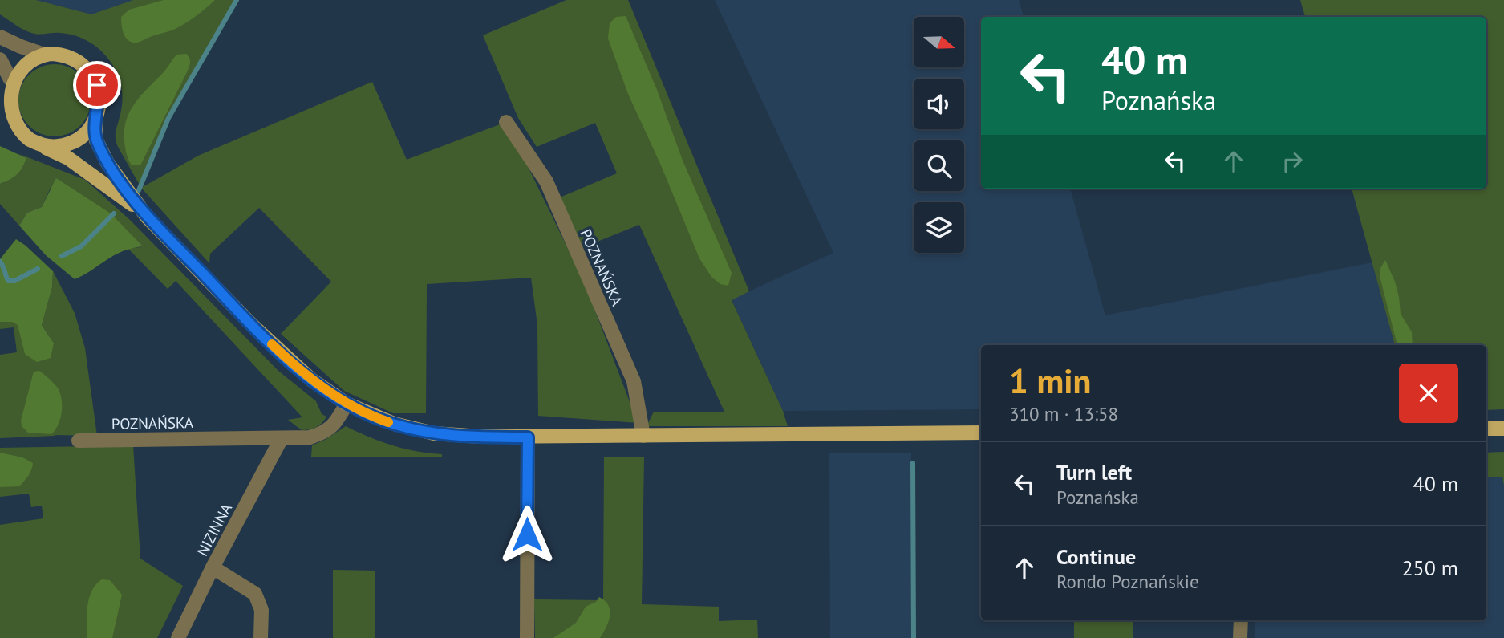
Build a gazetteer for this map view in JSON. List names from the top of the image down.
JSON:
{
  "streets": {
    "street": ["POZNAŃSKA", "NIZINNA"]
  },
  "crossings": [
    ["POZNAŃSKA", "NIZINNA"]
  ],
  "north": "right",
  "page": {
    "turn": ["40 m", "Poznańska"],
    "heading": ["1 min", "310 m · 13:58"],
    "list": [
      {
        "name": "Turn left",
        "note": "Poznańska",
        "value": "40 m"
      },
      {
        "name": "Continue",
        "note": "Rondo Poznańskie",
        "value": "250 m"
      }
    ]
  }
}
